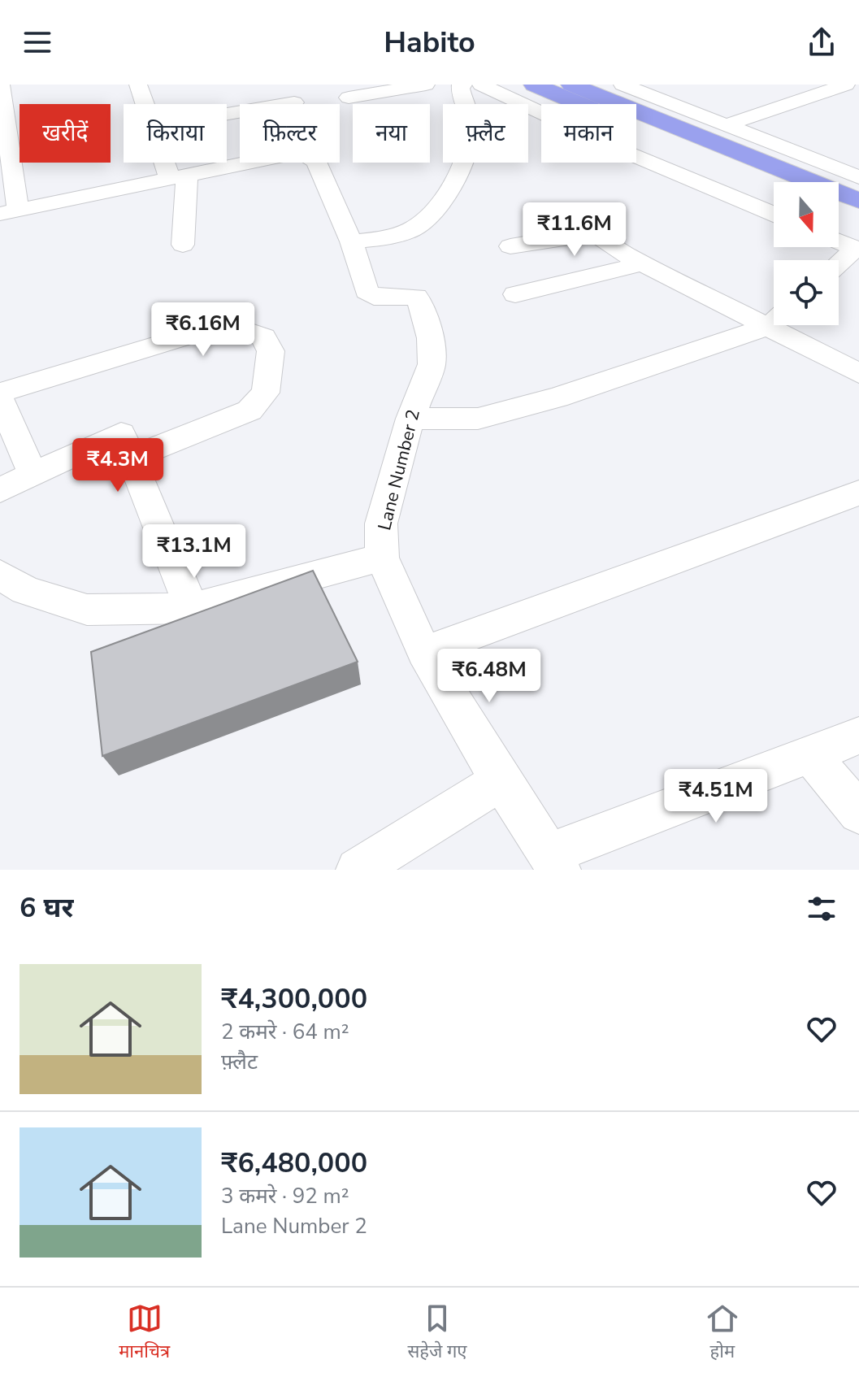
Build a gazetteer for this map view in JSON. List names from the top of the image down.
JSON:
{
  "streets": {
    "street": ["Lane Number 2"]
  },
  "north": "bottom",
  "page": {
    "header": "Habito",
    "chip": [
      "खरीदें",
      "किराया",
      "फ़िल्टर",
      "नया",
      "फ़्लैट",
      "मकान"
    ],
    "price": [
      "₹11.6M",
      "₹6.16M",
      "₹4.3M",
      "₹13.1M",
      "₹6.48M",
      "₹4.51M"
    ],
    "heading": "6 घर",
    "list": [
      {
        "name": "₹4,300,000",
        "note": "2 कमरे · 64 m² · फ़्लैट"
      },
      {
        "name": "₹6,480,000",
        "note": "3 कमरे · 92 m² · Lane Number 2"
      }
    ],
    "tabs": ["मानचित्र", "सहेजे गए", "होम"]
  }
}
